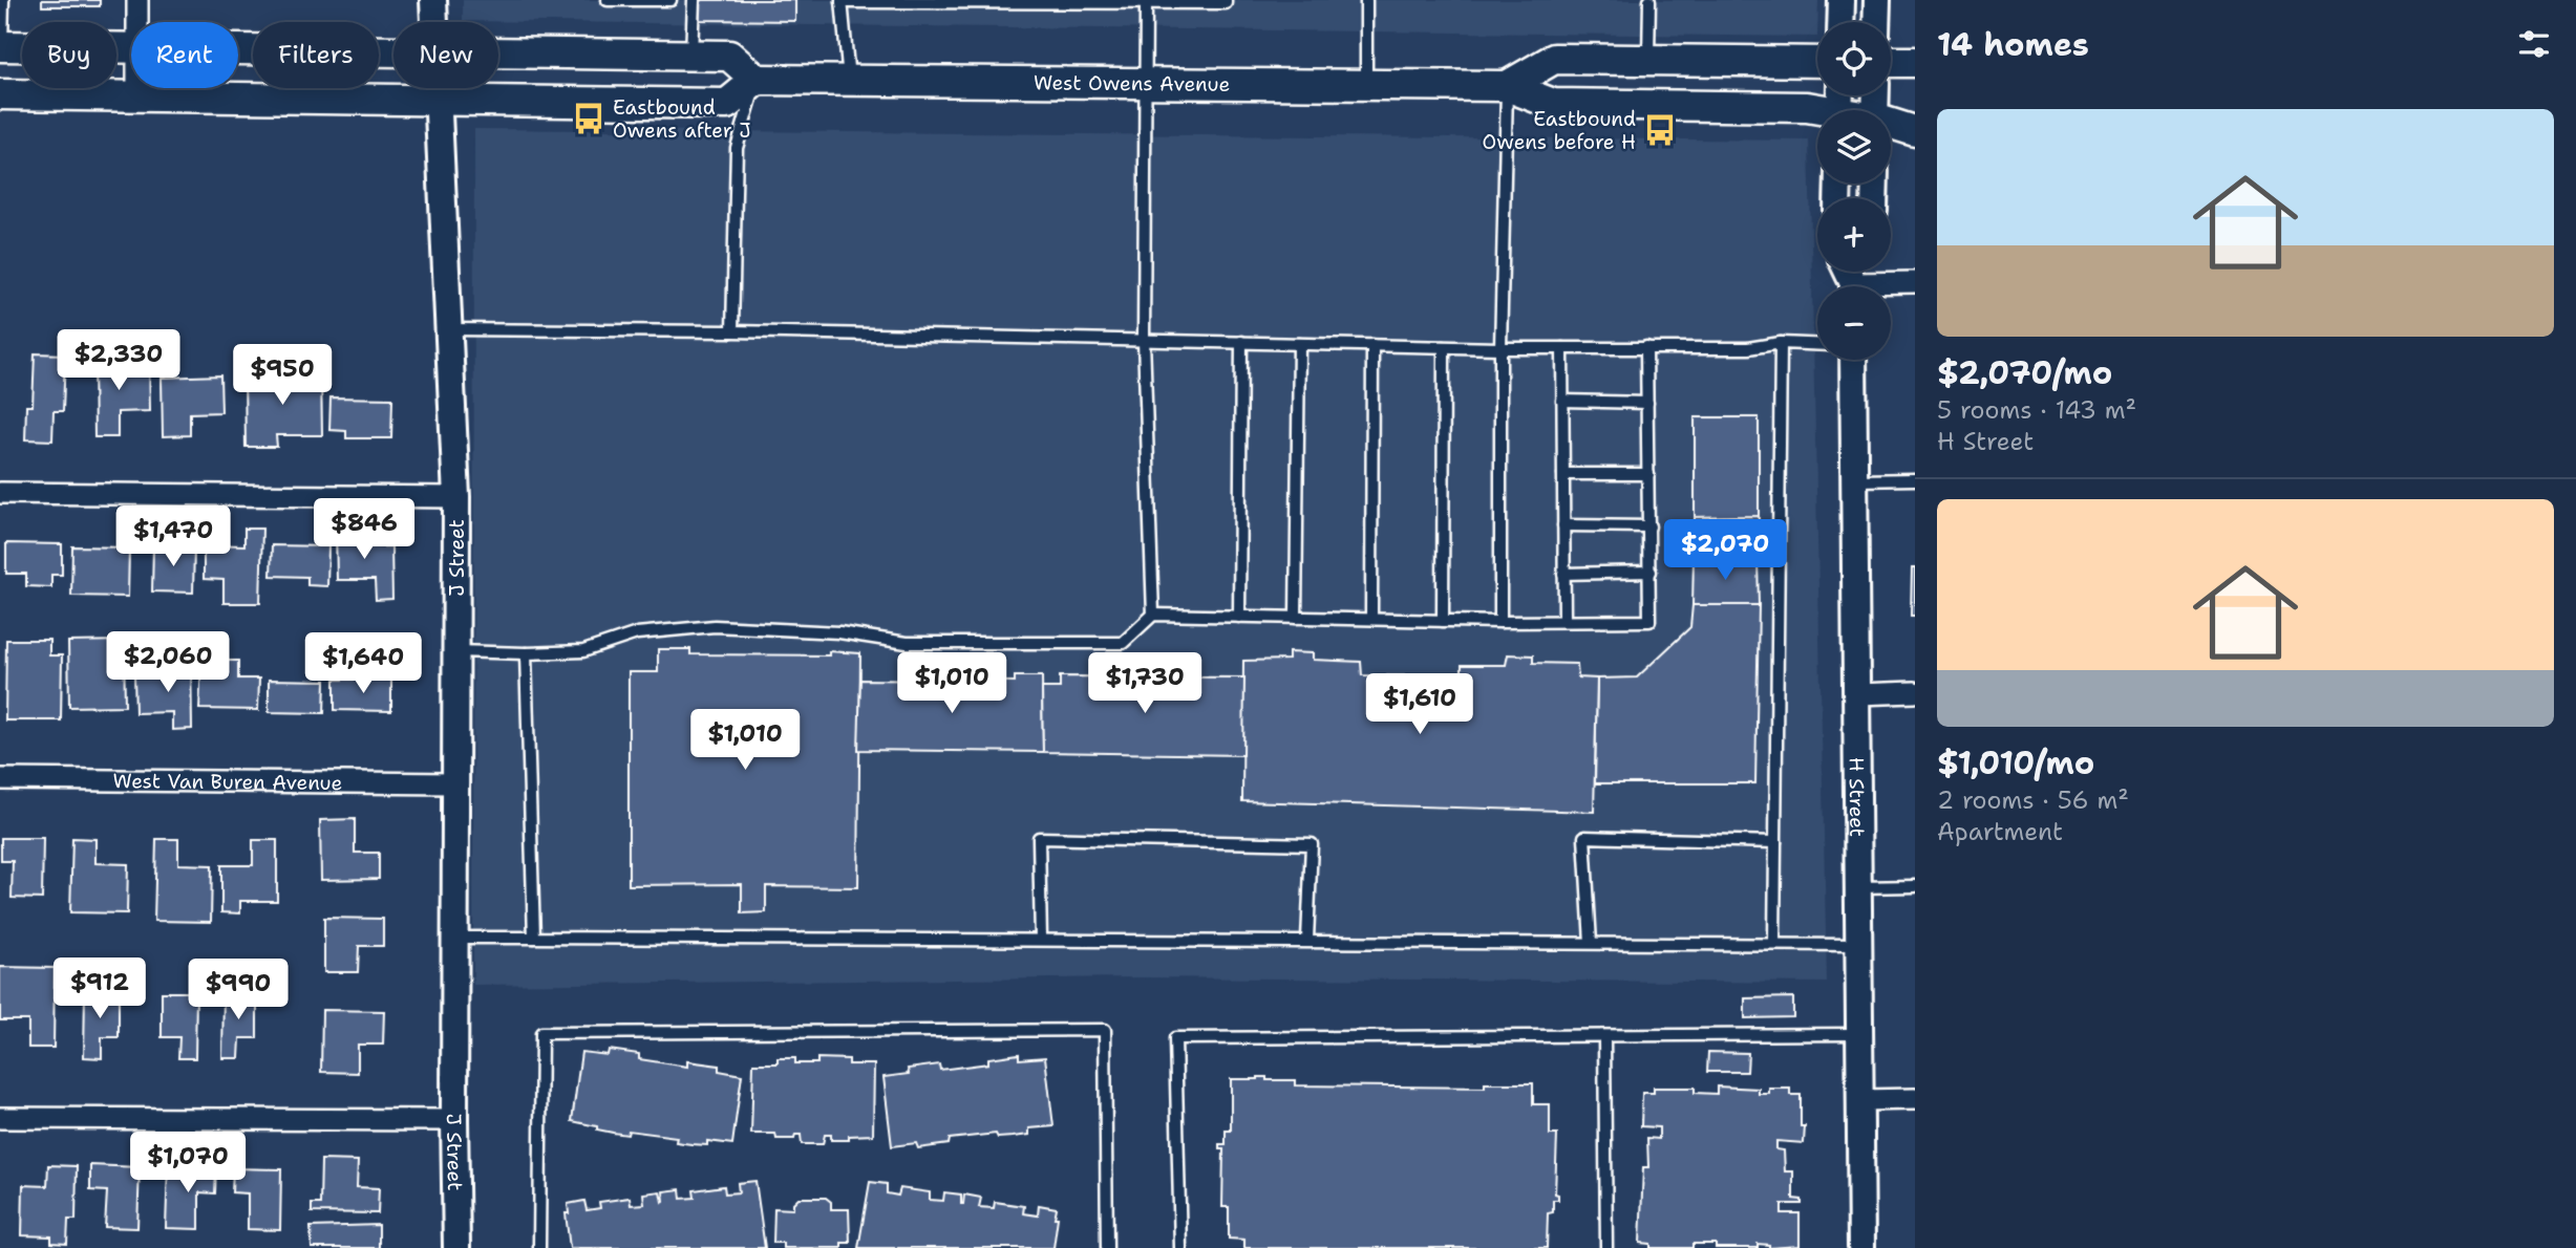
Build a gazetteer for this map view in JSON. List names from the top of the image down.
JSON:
{
  "streets": {
    "main road": ["West Owens Avenue"],
    "street": ["J Street", "West Van Buren Avenue", "H Street"]
  },
  "crossings": [
    ["J Street", "West Van Buren Avenue"]
  ],
  "places": {
    "bus stop": ["Eastbound Owens after J", "Eastbound Owens before H"]
  },
  "page": {
    "heading": "14 homes",
    "map_buttons": ["+", "−"],
    "chip": [
      "Buy",
      "Rent",
      "Filters",
      "New"
    ],
    "list": [
      {
        "name": "$2,070/mo",
        "note": "5 rooms · 143 m² · H Street"
      },
      {
        "name": "$1,010/mo",
        "note": "2 rooms · 56 m² · Apartment"
      }
    ],
    "price": [
      "$2,330",
      "$950",
      "$846",
      "$1,470",
      "$2,070",
      "$2,060",
      "$1,640",
      "$1,010",
      "$1,730",
      "$1,610",
      "$1,010",
      "$912",
      "$990",
      "$1,070"
    ]
  }
}
